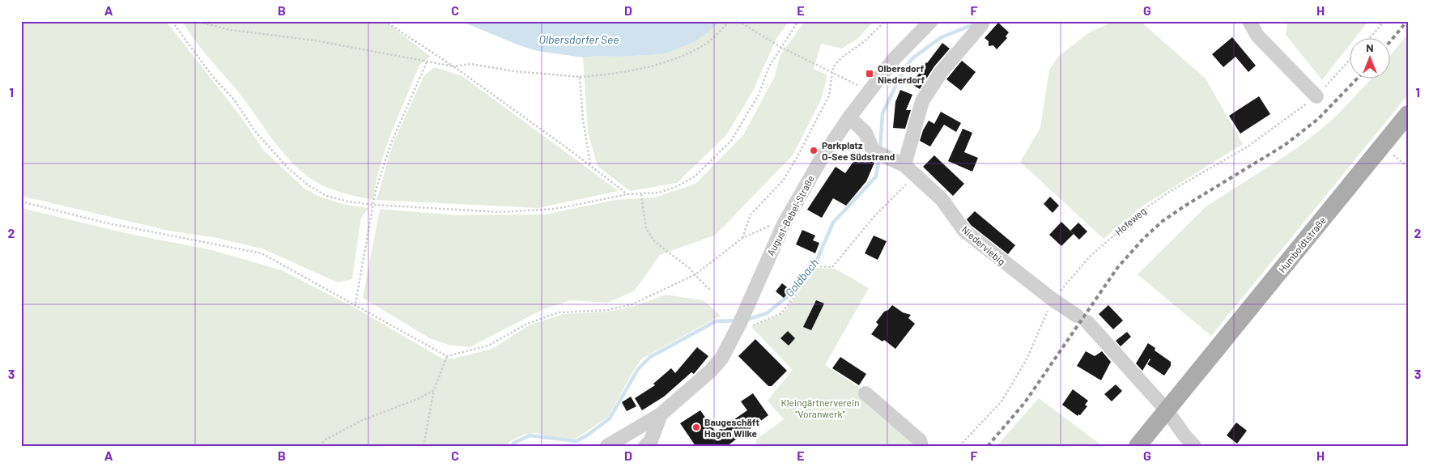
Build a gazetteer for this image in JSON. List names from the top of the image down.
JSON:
{
  "streets": {
    "main road": ["Humboldtstraße"],
    "street": ["August-Bebel-Straße", "Niederviebig"],
    "path": ["Hofeweg"]
  },
  "crossings": [
    ["August-Bebel-Straße", "Niederviebig"],
    ["Hofeweg", "Niederviebig"],
    ["Humboldtstraße", "Niederviebig"]
  ],
  "water": ["Olbersdorfer See", "Goldbach"],
  "parks": ["Kleingärtnerverein \"Voranwerk\""],
  "places": {
    "transit": ["Olbersdorf Niederdorf"],
    "other": ["Parkplatz O-See Südstrand", "Baugeschäft Hagen Wilke"]
  },
  "north": "top",
  "grid": {
    "columns": [
      "A",
      "B",
      "C",
      "D",
      "E",
      "F",
      "G",
      "H"
    ],
    "rows": ["1", "2", "3"]
  }
}
